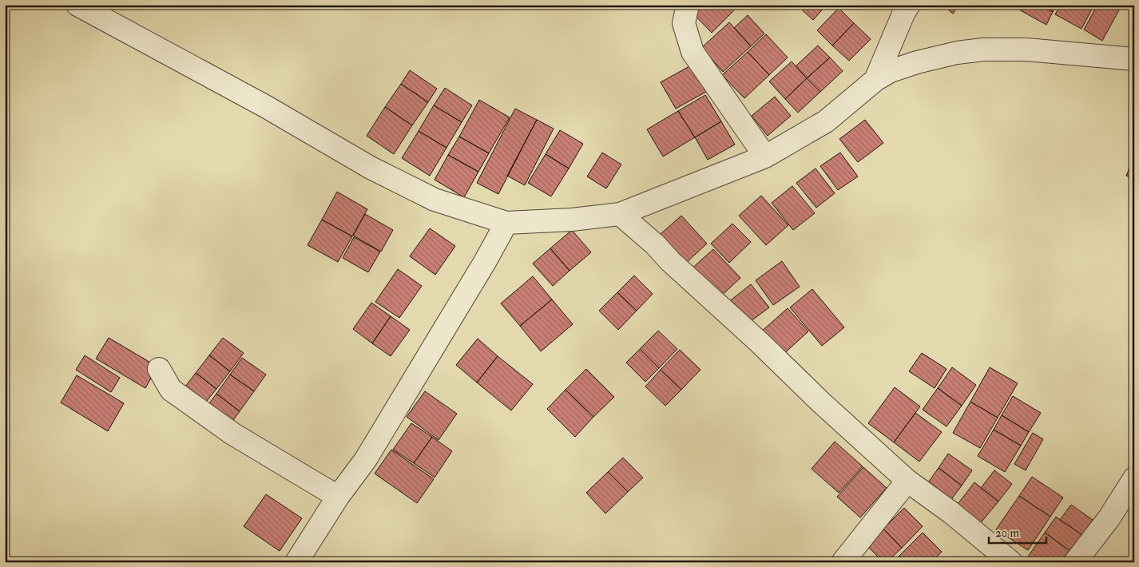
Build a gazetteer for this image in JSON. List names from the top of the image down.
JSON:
{
  "scale_bar": "20 m"
}
